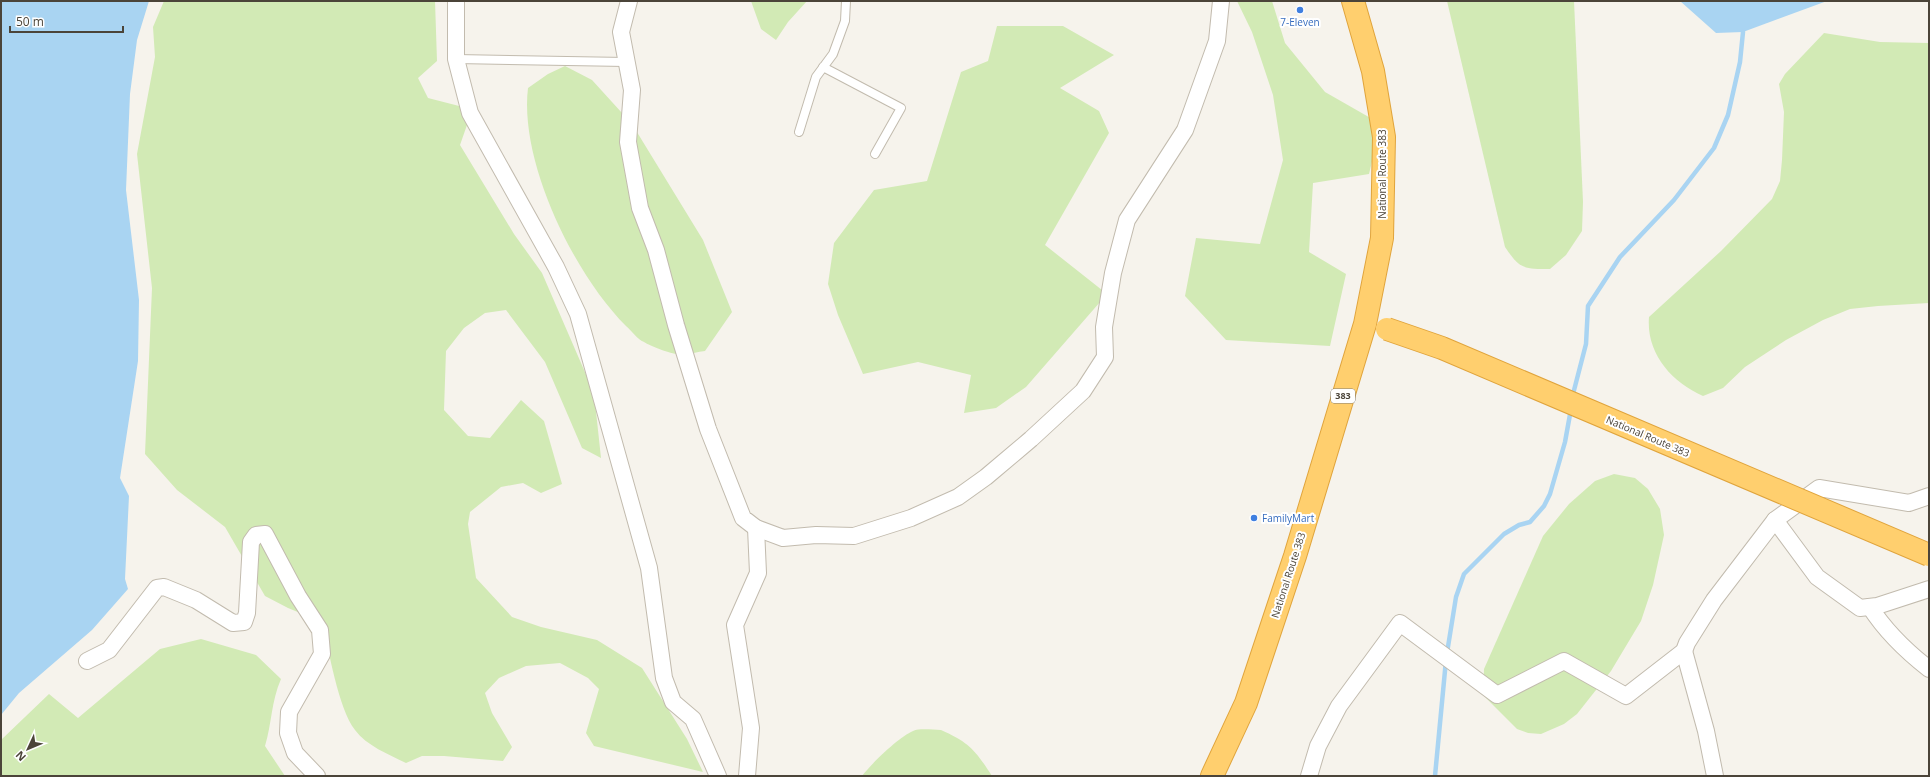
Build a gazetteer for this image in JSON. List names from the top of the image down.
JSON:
{
  "streets": {
    "highway": ["National Route 383", "383"]
  },
  "places": ["7-Eleven", "FamilyMart"],
  "scale_bar": "50 m",
  "north": "bottom left"
}
